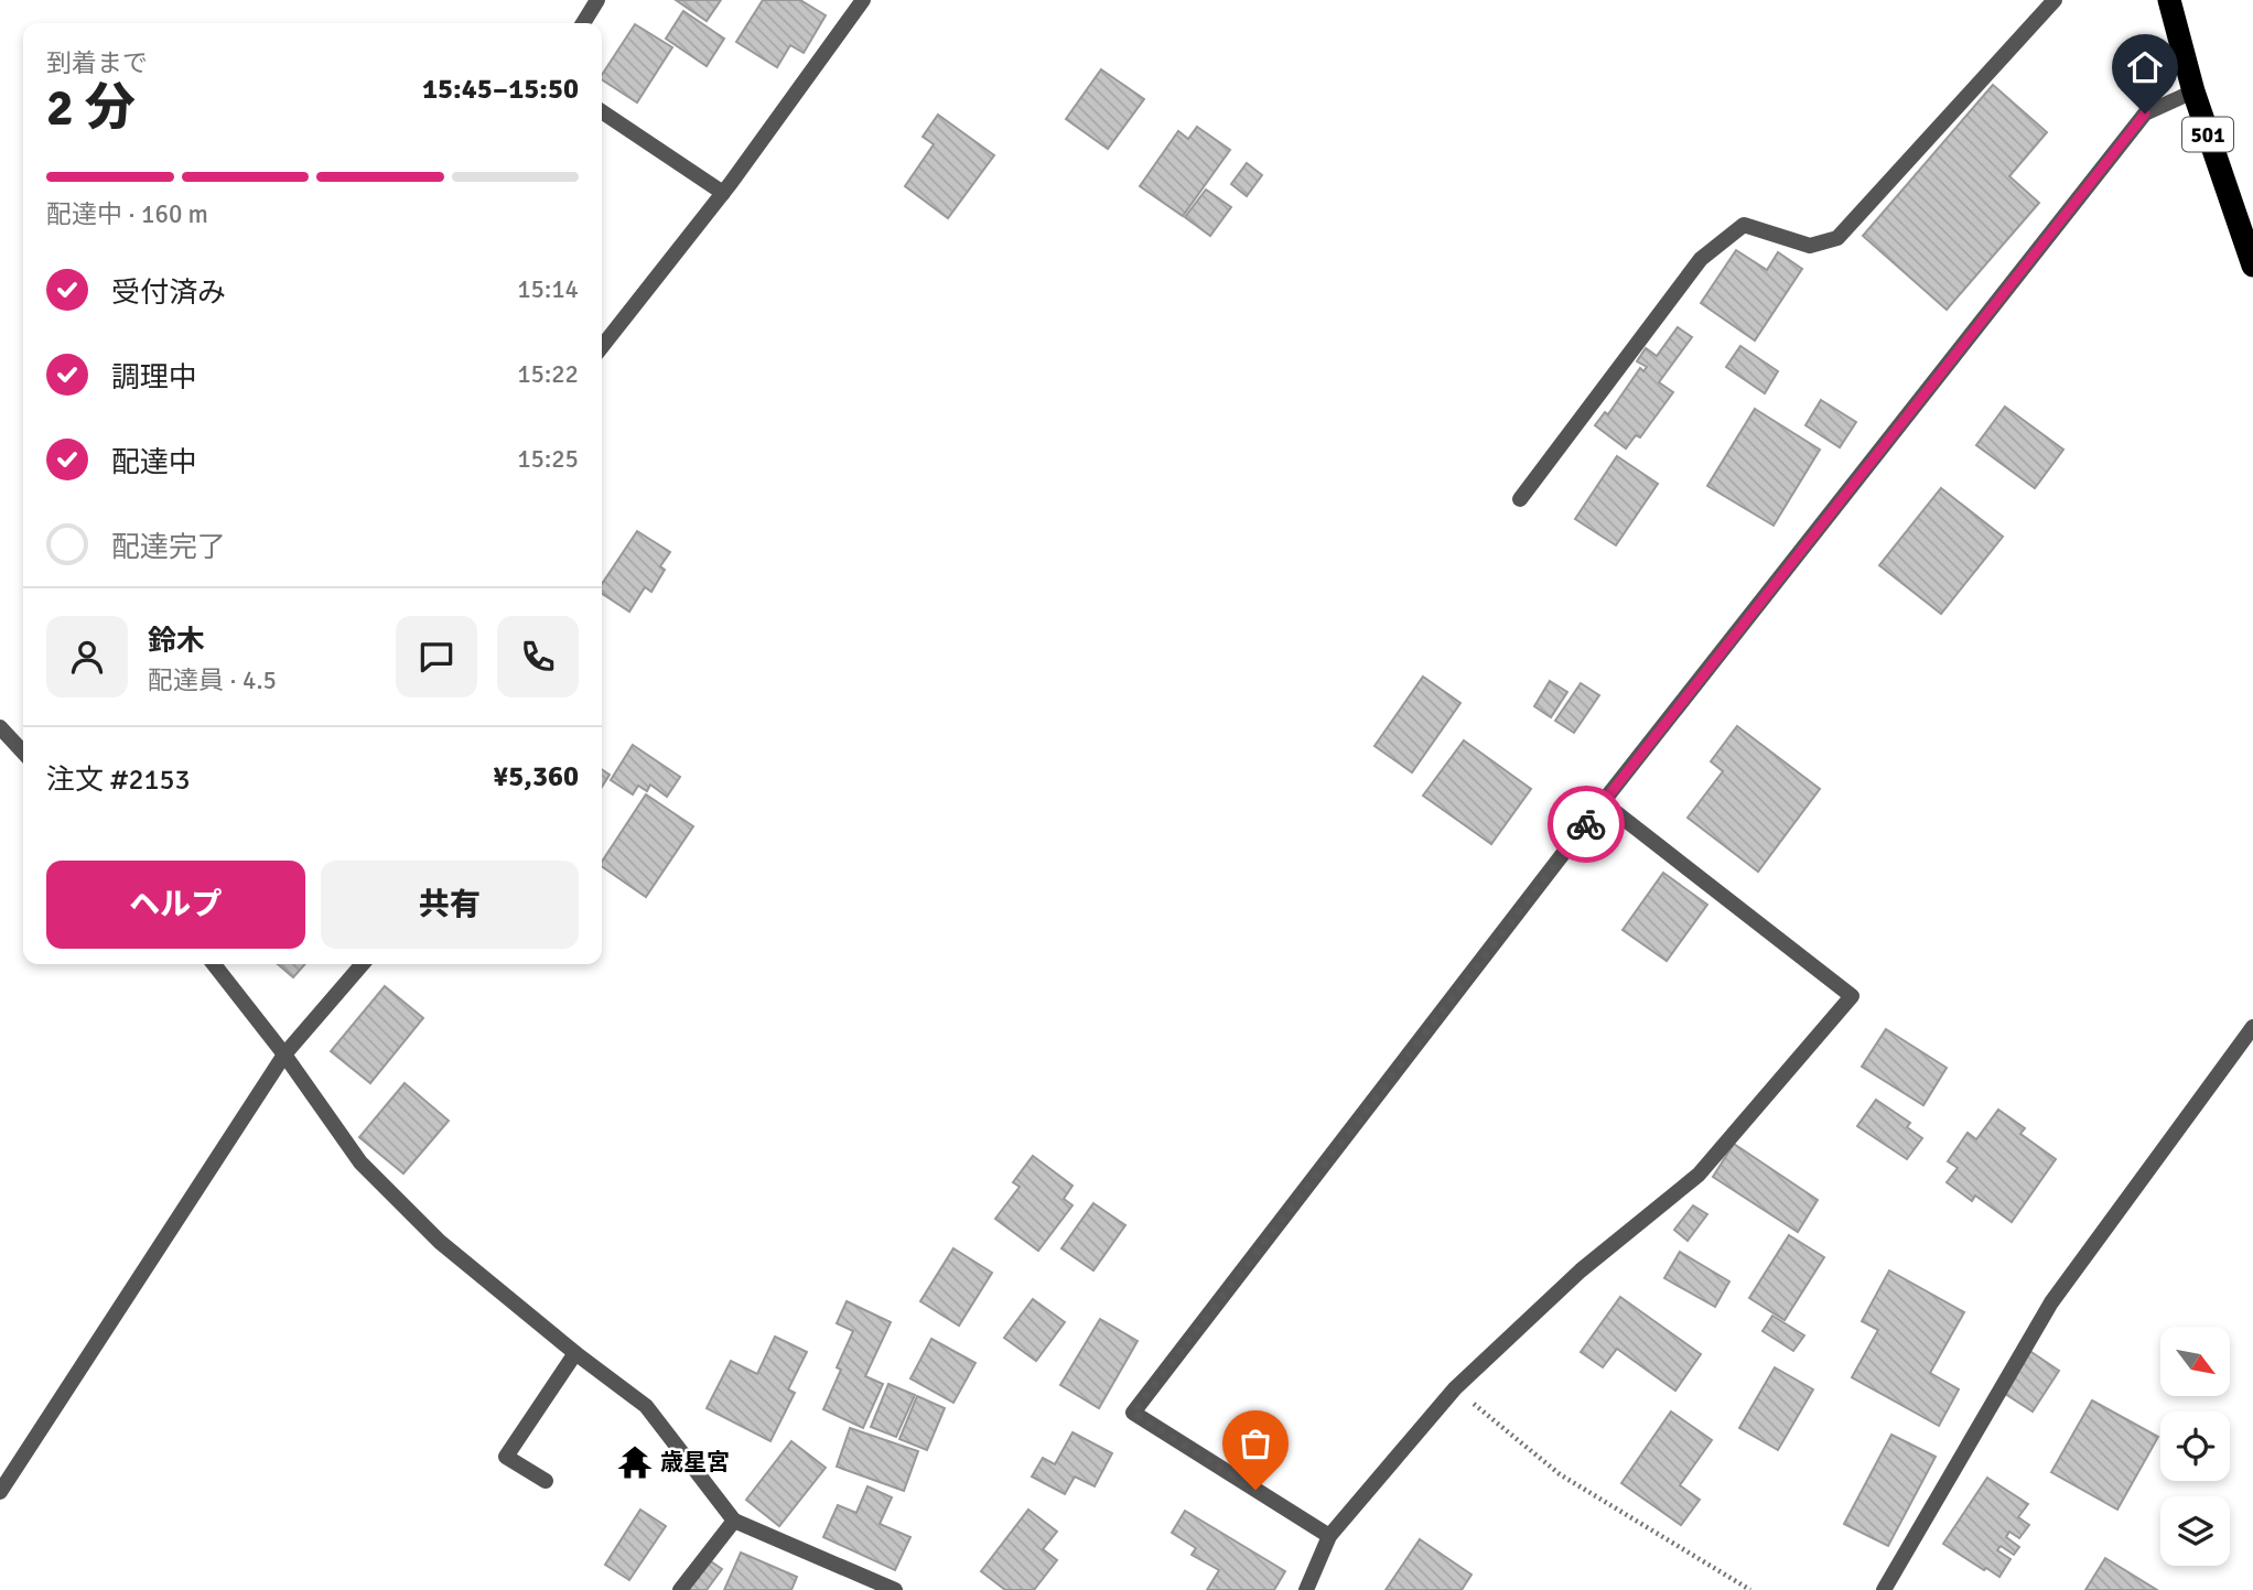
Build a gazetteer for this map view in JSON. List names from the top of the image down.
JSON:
{
  "streets": {
    "highway": ["501"]
  },
  "places": {
    "temple": ["歳星宮"]
  },
  "north": "bottom right",
  "page": {
    "heading": ["2 分", "到着まで", "15:45–15:50"],
    "panel": [
      "鈴木",
      "配達員 · 4.5",
      "注文 #2153",
      "¥5,360"
    ],
    "bar": "配達中 · 160 m",
    "list": [
      ["受付済み", "15:14"],
      ["調理中", "15:22"],
      ["配達中", "15:25"],
      "配達完了"
    ],
    "buttons": ["ヘルプ", "共有"]
  }
}
